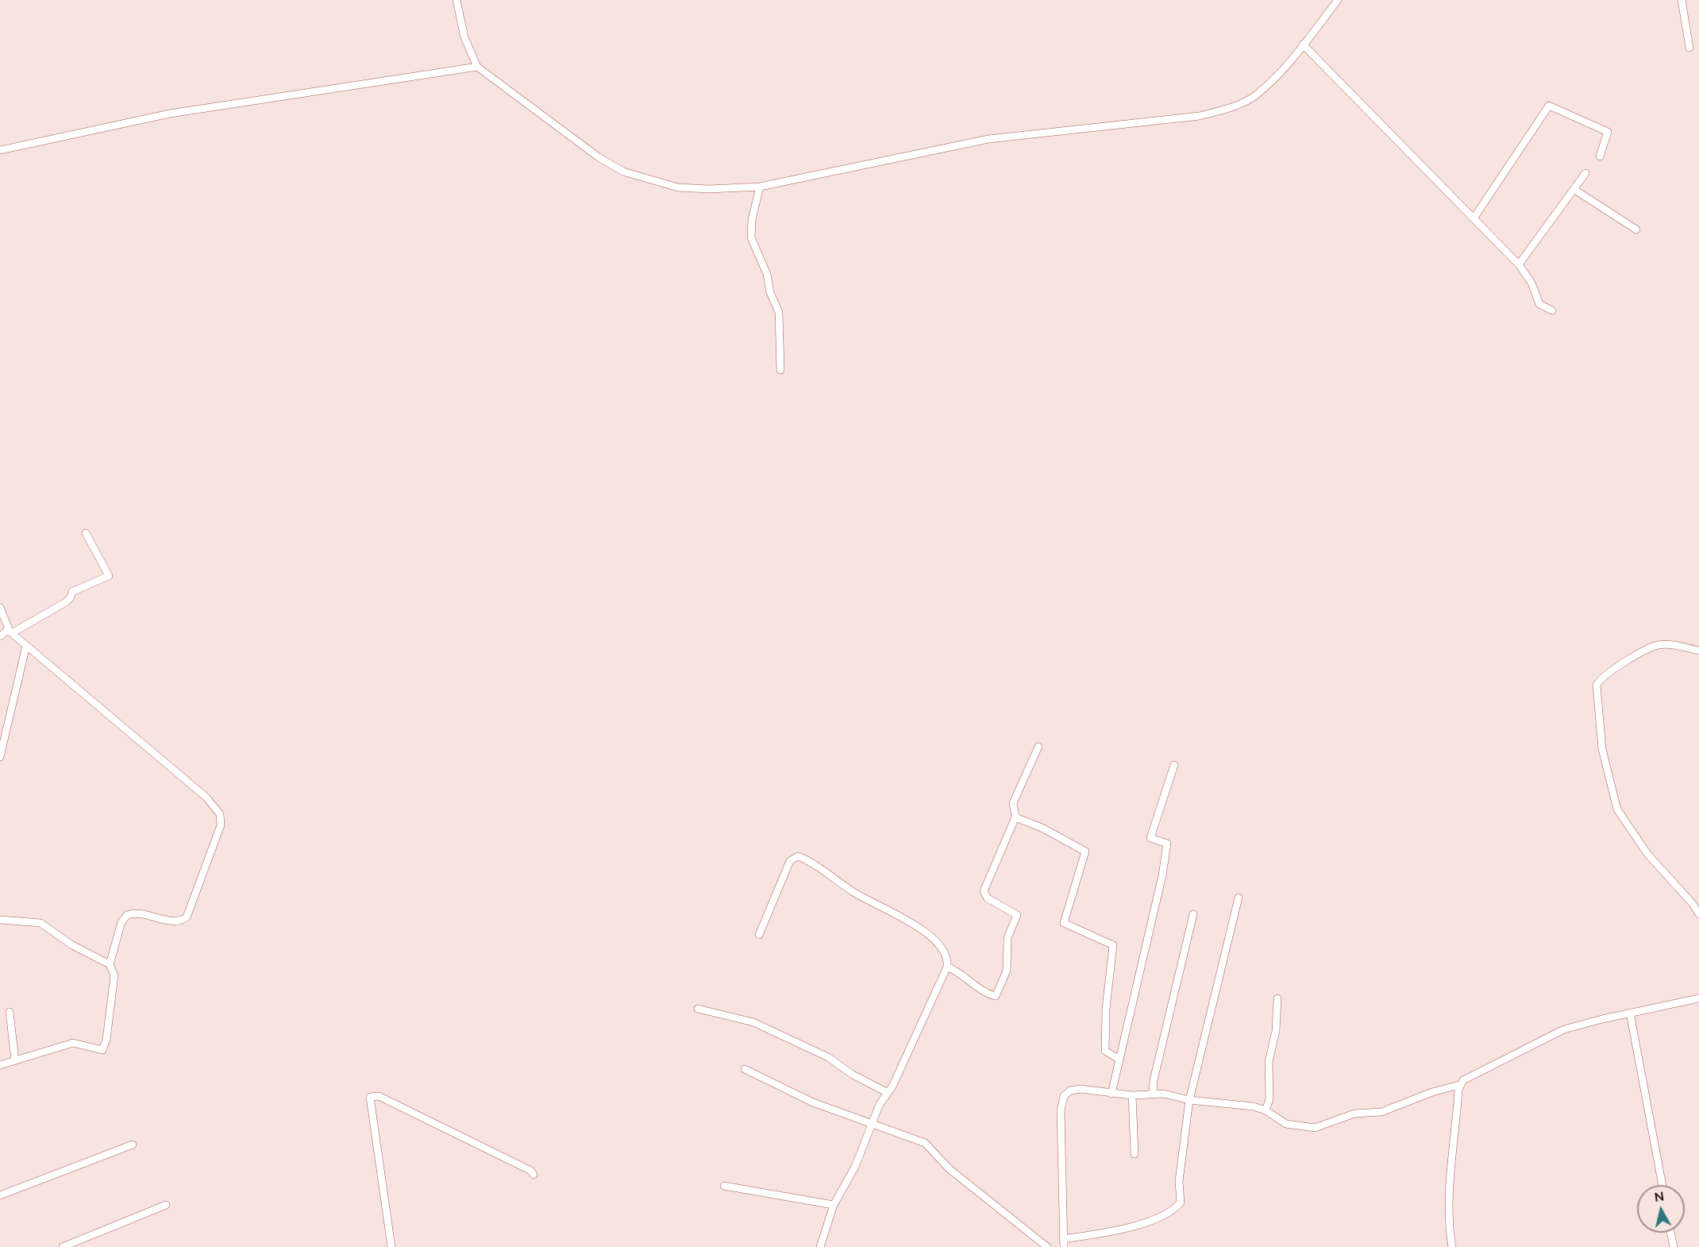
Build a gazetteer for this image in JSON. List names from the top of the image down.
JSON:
{
  "north": "top"
}
